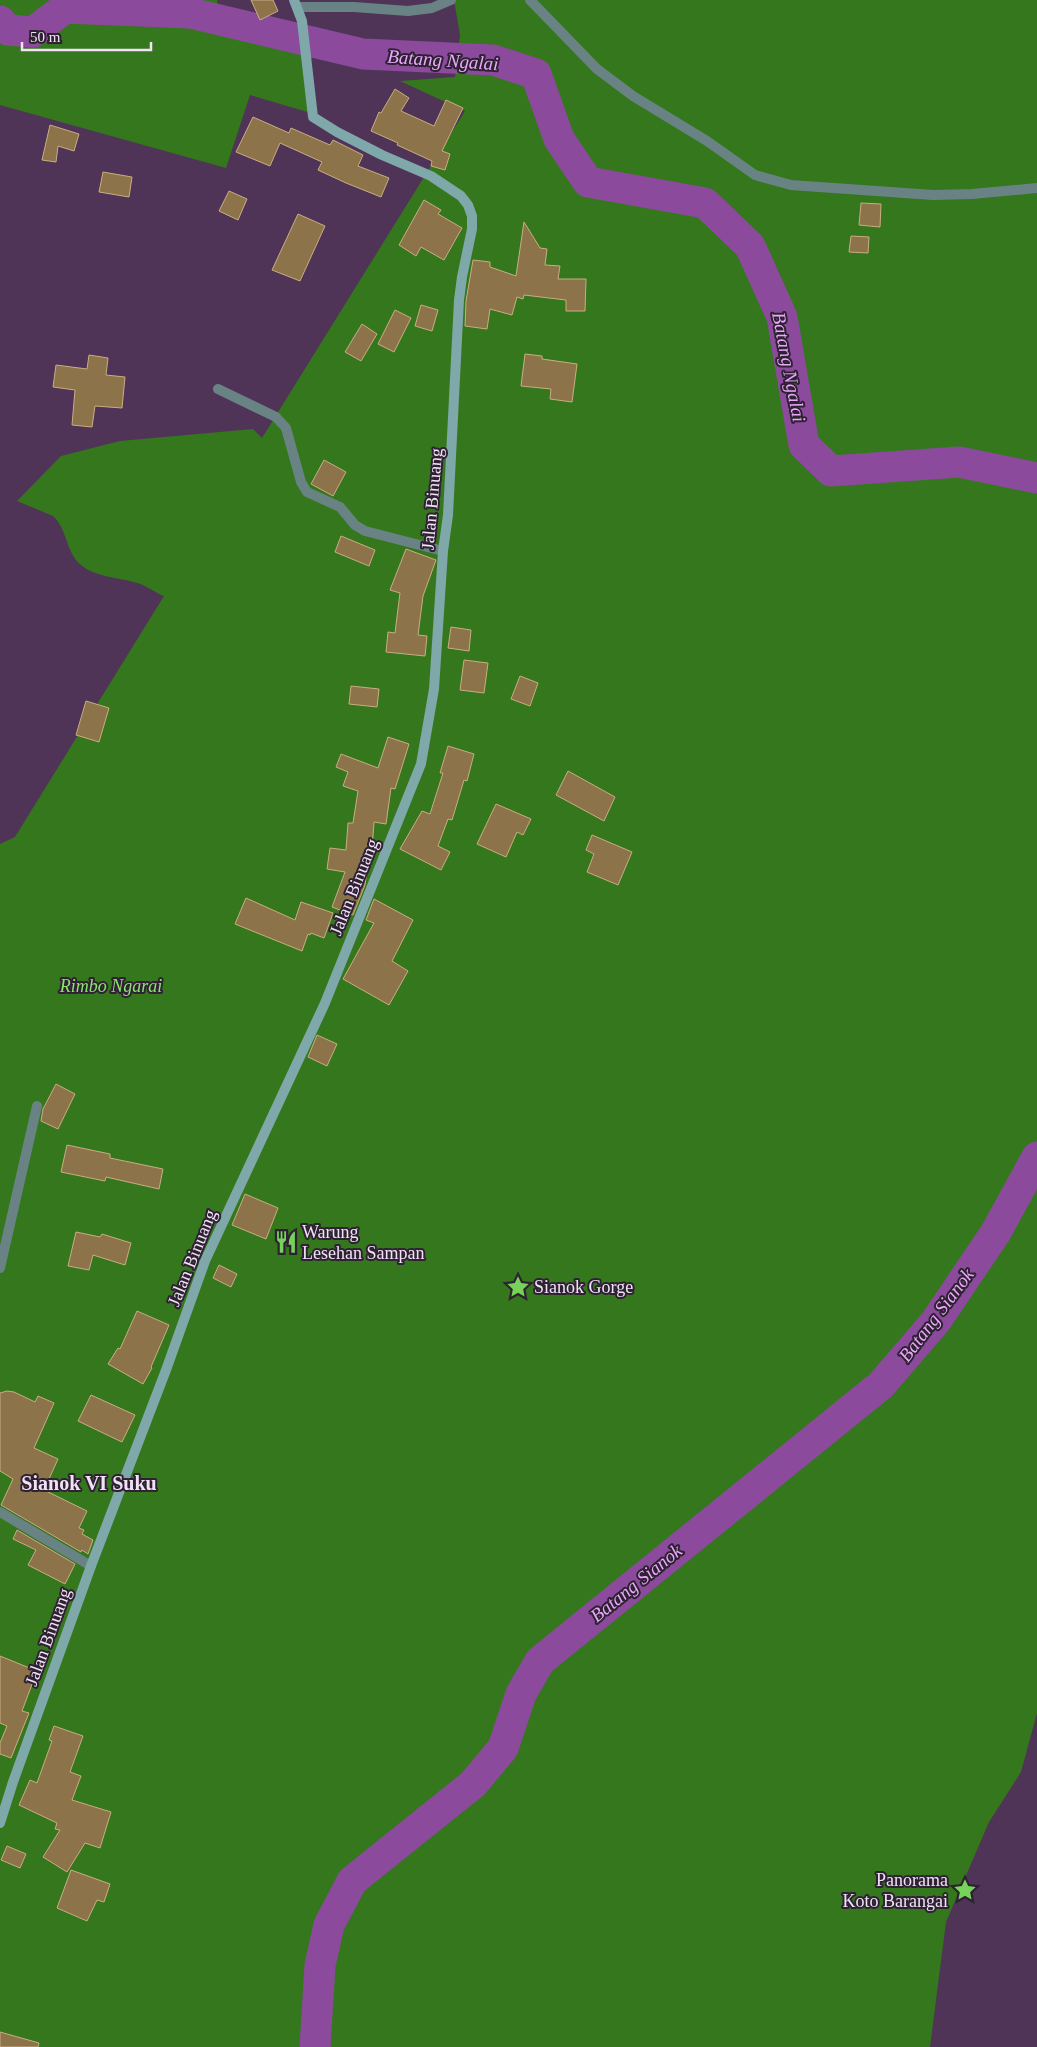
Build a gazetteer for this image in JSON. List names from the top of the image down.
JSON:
{
  "streets": {
    "main road": ["Jalan Binuang"]
  },
  "districts": ["Sianok VI Suku"],
  "water": ["Batang Ngalai", "Batang Sianok"],
  "parks": ["Rimbo Ngarai"],
  "places": {
    "restaurant": ["Warung Lesehan Sampan"],
    "place": ["Sianok Gorge", "Panorama Koto Barangai"]
  },
  "scale_bar": "50 m"
}
